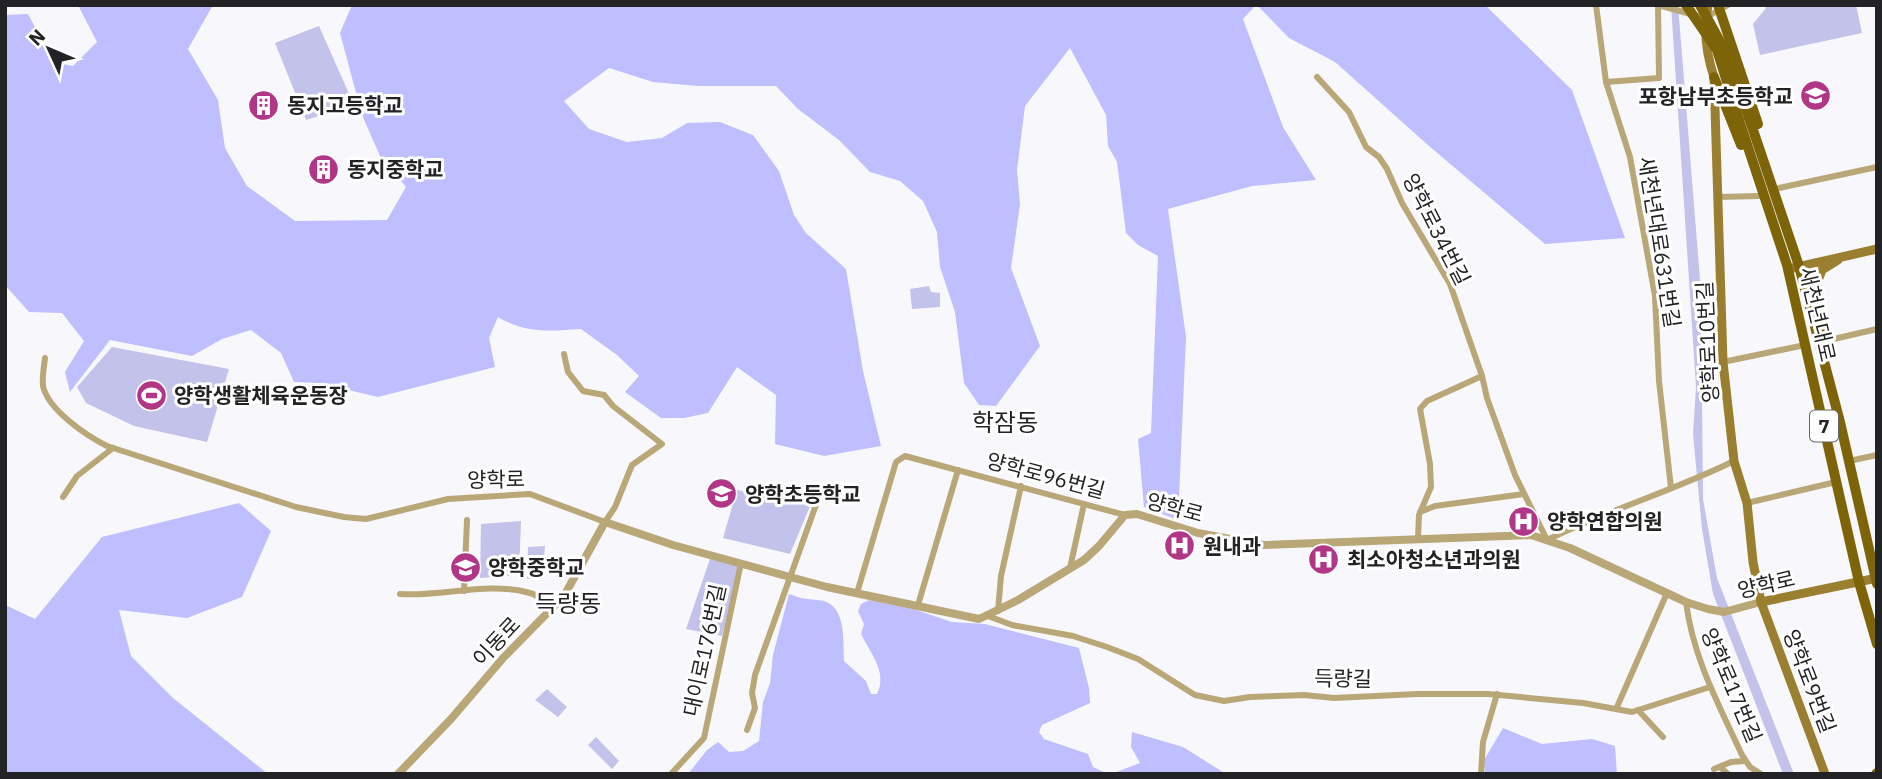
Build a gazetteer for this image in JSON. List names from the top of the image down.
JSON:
{
  "streets": {
    "main road": [
      "새천년대로",
      "양학로10번길",
      "7",
      "양학로",
      "양학로9번길"
    ],
    "street": [
      "양학로34번길",
      "새천년대로631번길",
      "양학로96번길",
      "이동로",
      "대이로176번길",
      "득량길",
      "양학로17번길"
    ]
  },
  "crossings": [
    ["양학로34번길", "양학로"],
    ["새천년대로", "양학로"],
    ["양학로10번길", "양학로"],
    ["양학로10번길", "양학로9번길"],
    ["양학로96번길", "양학로"],
    ["양학로", "이동로"],
    ["양학로", "대이로176번길"],
    ["양학로", "득량길"],
    ["양학로", "양학로9번길"],
    ["양학로", "양학로17번길"],
    ["득량길", "양학로17번길"]
  ],
  "districts": ["학잠동", "득량동"],
  "places": {
    "school or university": ["포항남부초등학교", "양학초등학교", "양학중학교"],
    "building": ["동지고등학교", "동지중학교"],
    "sports": ["양학생활체육운동장"],
    "hospital": ["양학연합의원", "원내과", "최소아청소년과의원"]
  },
  "north": "top left"
}
